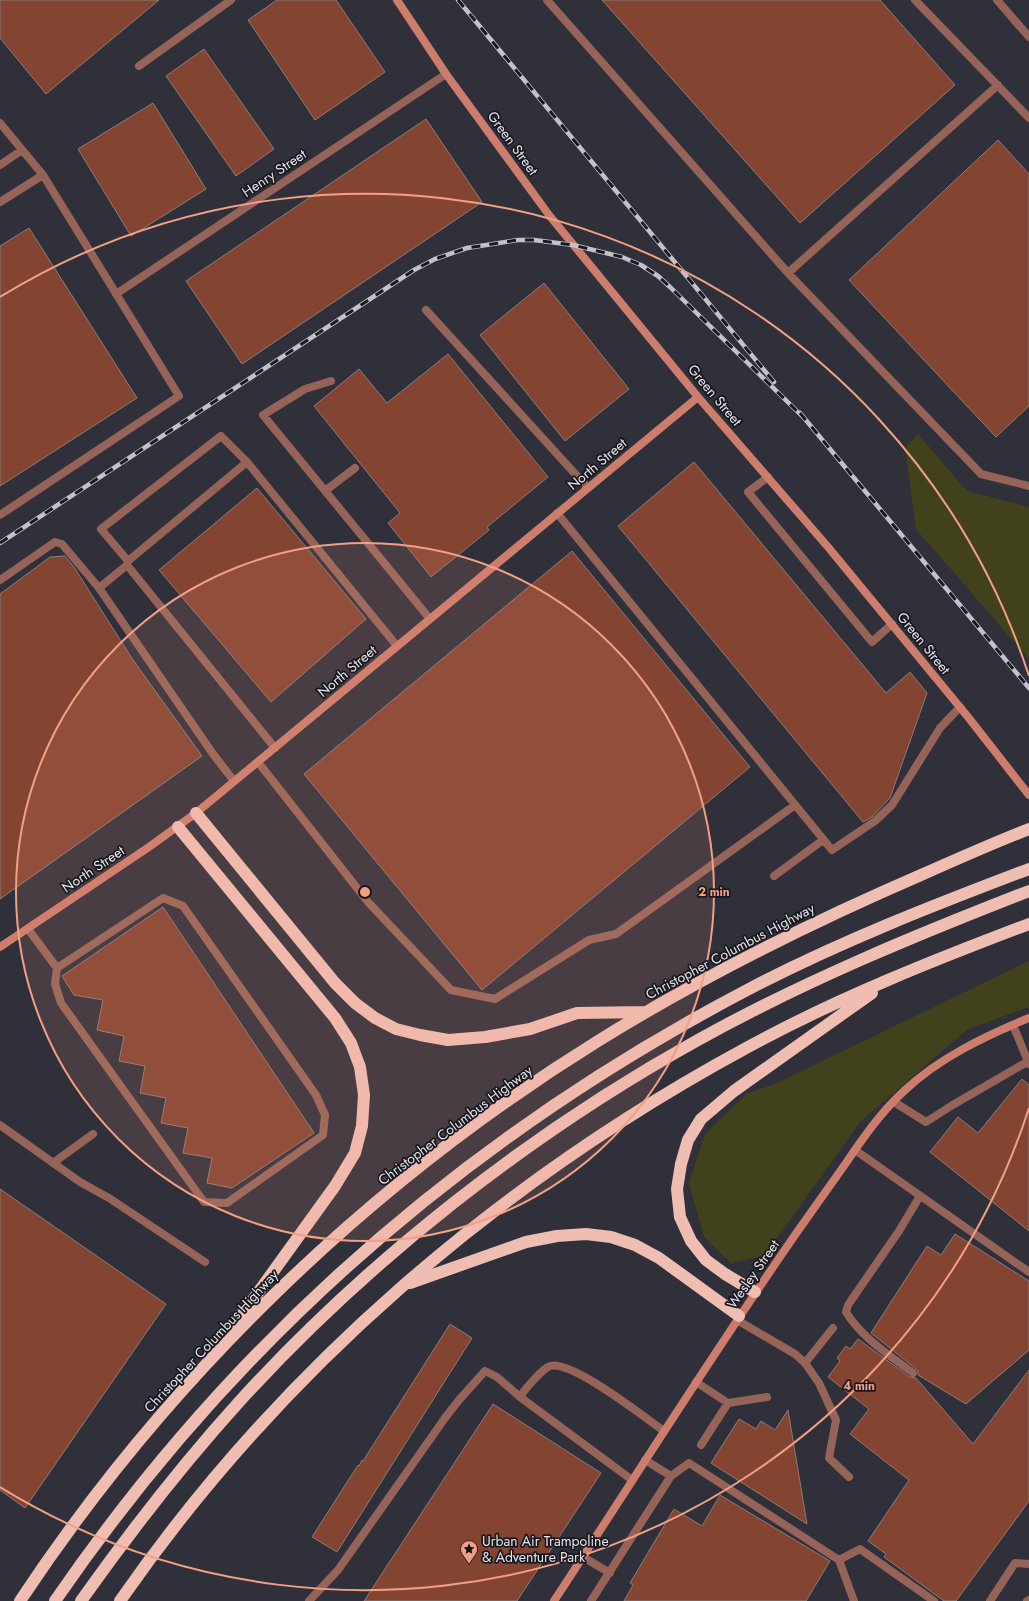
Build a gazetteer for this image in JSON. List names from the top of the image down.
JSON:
{
  "streets": {
    "highway": ["Christopher Columbus Highway"],
    "street": [
      "Green Street",
      "Henry Street",
      "North Street",
      "Wesley Street"
    ]
  },
  "crossings": [
    ["Green Street", "Henry Street"],
    ["Green Street", "North Street"]
  ],
  "places": {
    "place": ["Urban Air Trampoline & Adventure Park"]
  },
  "rings": ["2 min", "4 min"]
}
